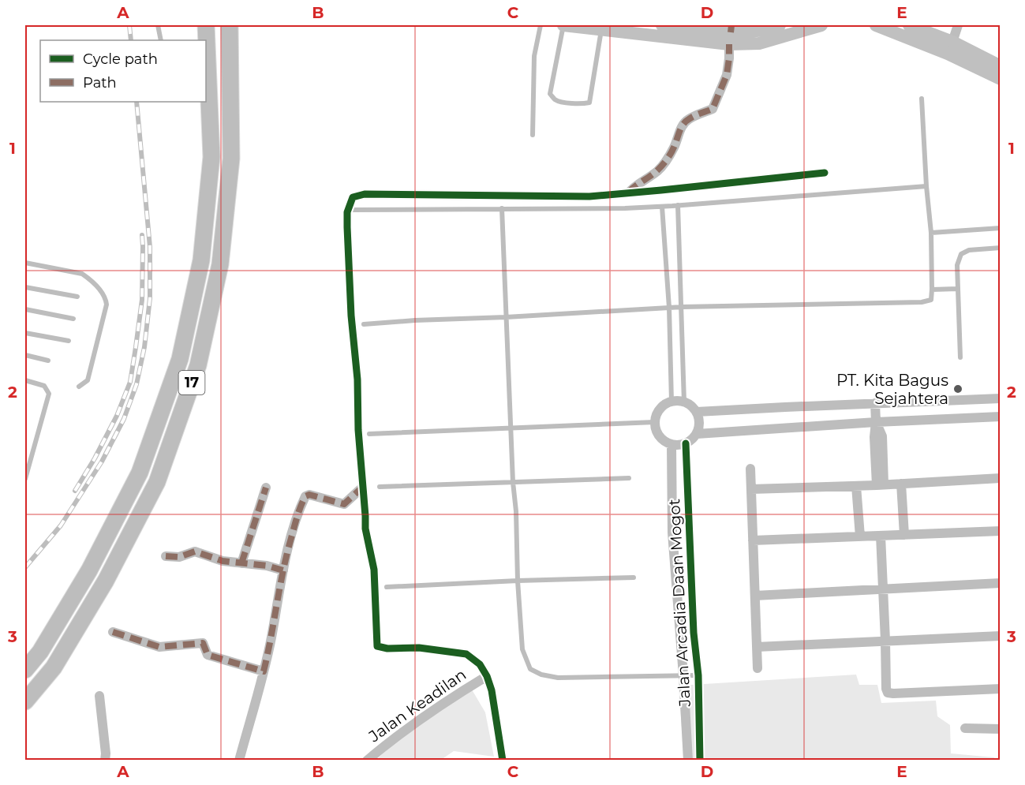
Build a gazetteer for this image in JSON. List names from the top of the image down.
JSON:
{
  "streets": {
    "highway": ["17"],
    "street": ["Jalan Arcadia Daan Mogot", "Jalan Keadilan"]
  },
  "places": ["PT. Kita Bagus Sejahtera"],
  "legend": ["Cycle path", "Path"],
  "grid": {
    "columns": [
      "A",
      "B",
      "C",
      "D",
      "E"
    ],
    "rows": ["1", "2", "3"]
  }
}
